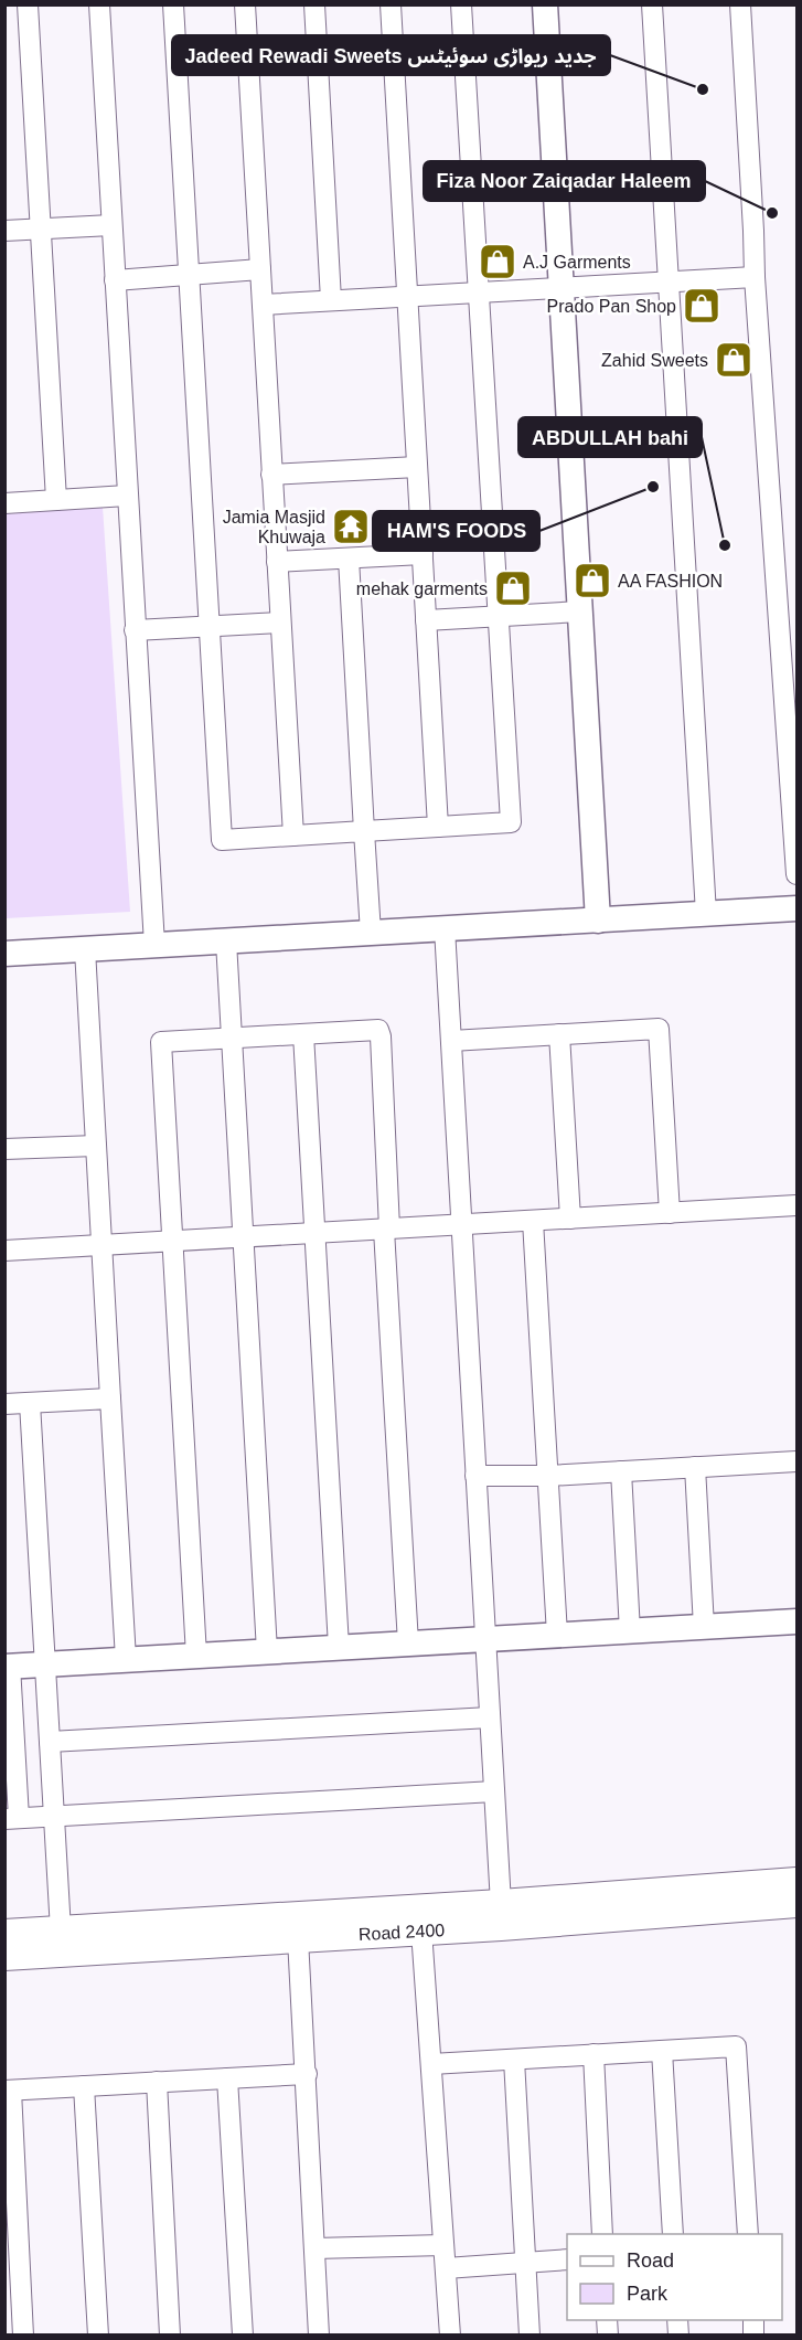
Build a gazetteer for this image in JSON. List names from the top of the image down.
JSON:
{
  "streets": {
    "main road": ["Road 2400"]
  },
  "places": {
    "other": [
      "Jadeed Rewadi Sweets جدید ریواڑی سوئیٹس",
      "Fiza Noor Zaiqadar Haleem",
      "HAM'S FOODS",
      "ABDULLAH bahi"
    ],
    "shop": [
      "A.J Garments",
      "Prado Pan Shop",
      "Zahid Sweets",
      "AA FASHION",
      "mehak garments"
    ],
    "temple": ["Jamia Masjid Khuwaja"]
  },
  "legend": ["Road", "Park"]
}
